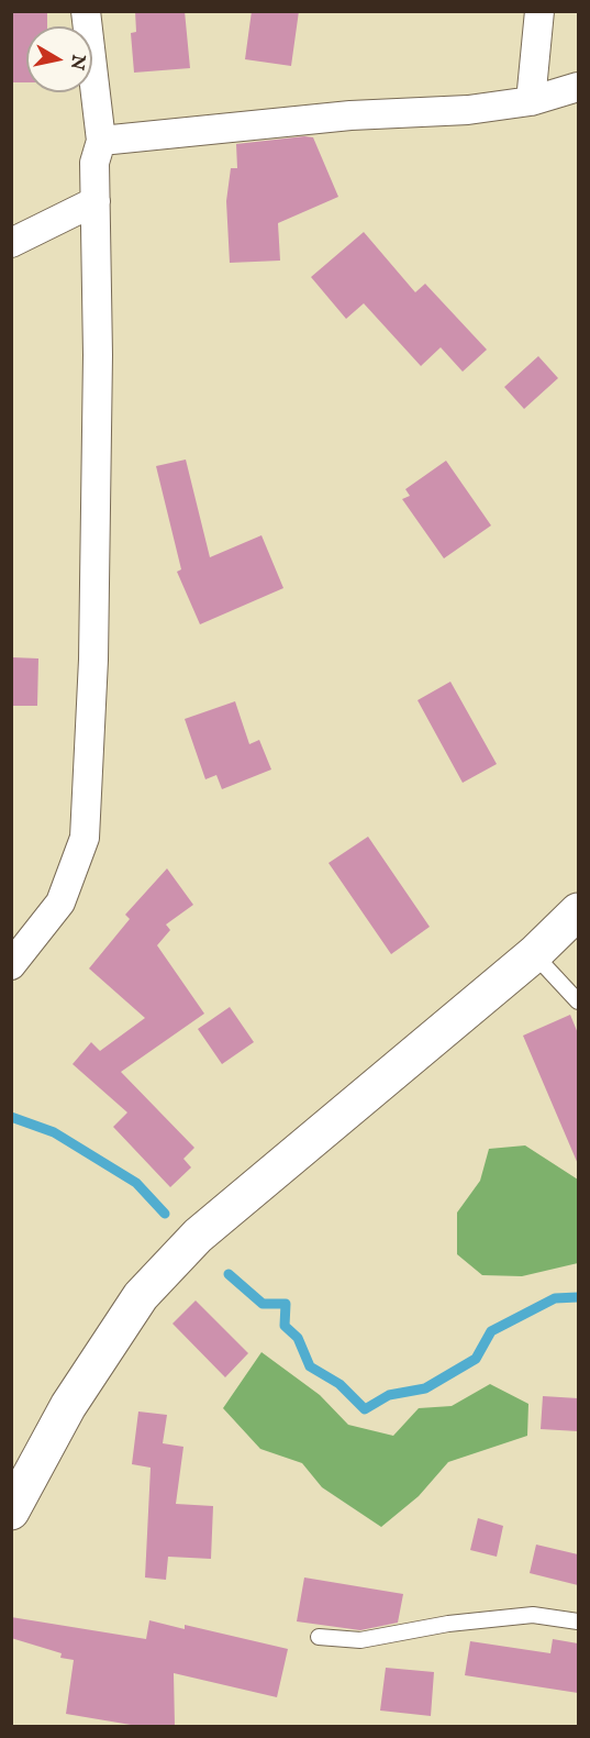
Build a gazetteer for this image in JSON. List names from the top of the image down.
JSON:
{
  "north": "right"
}
